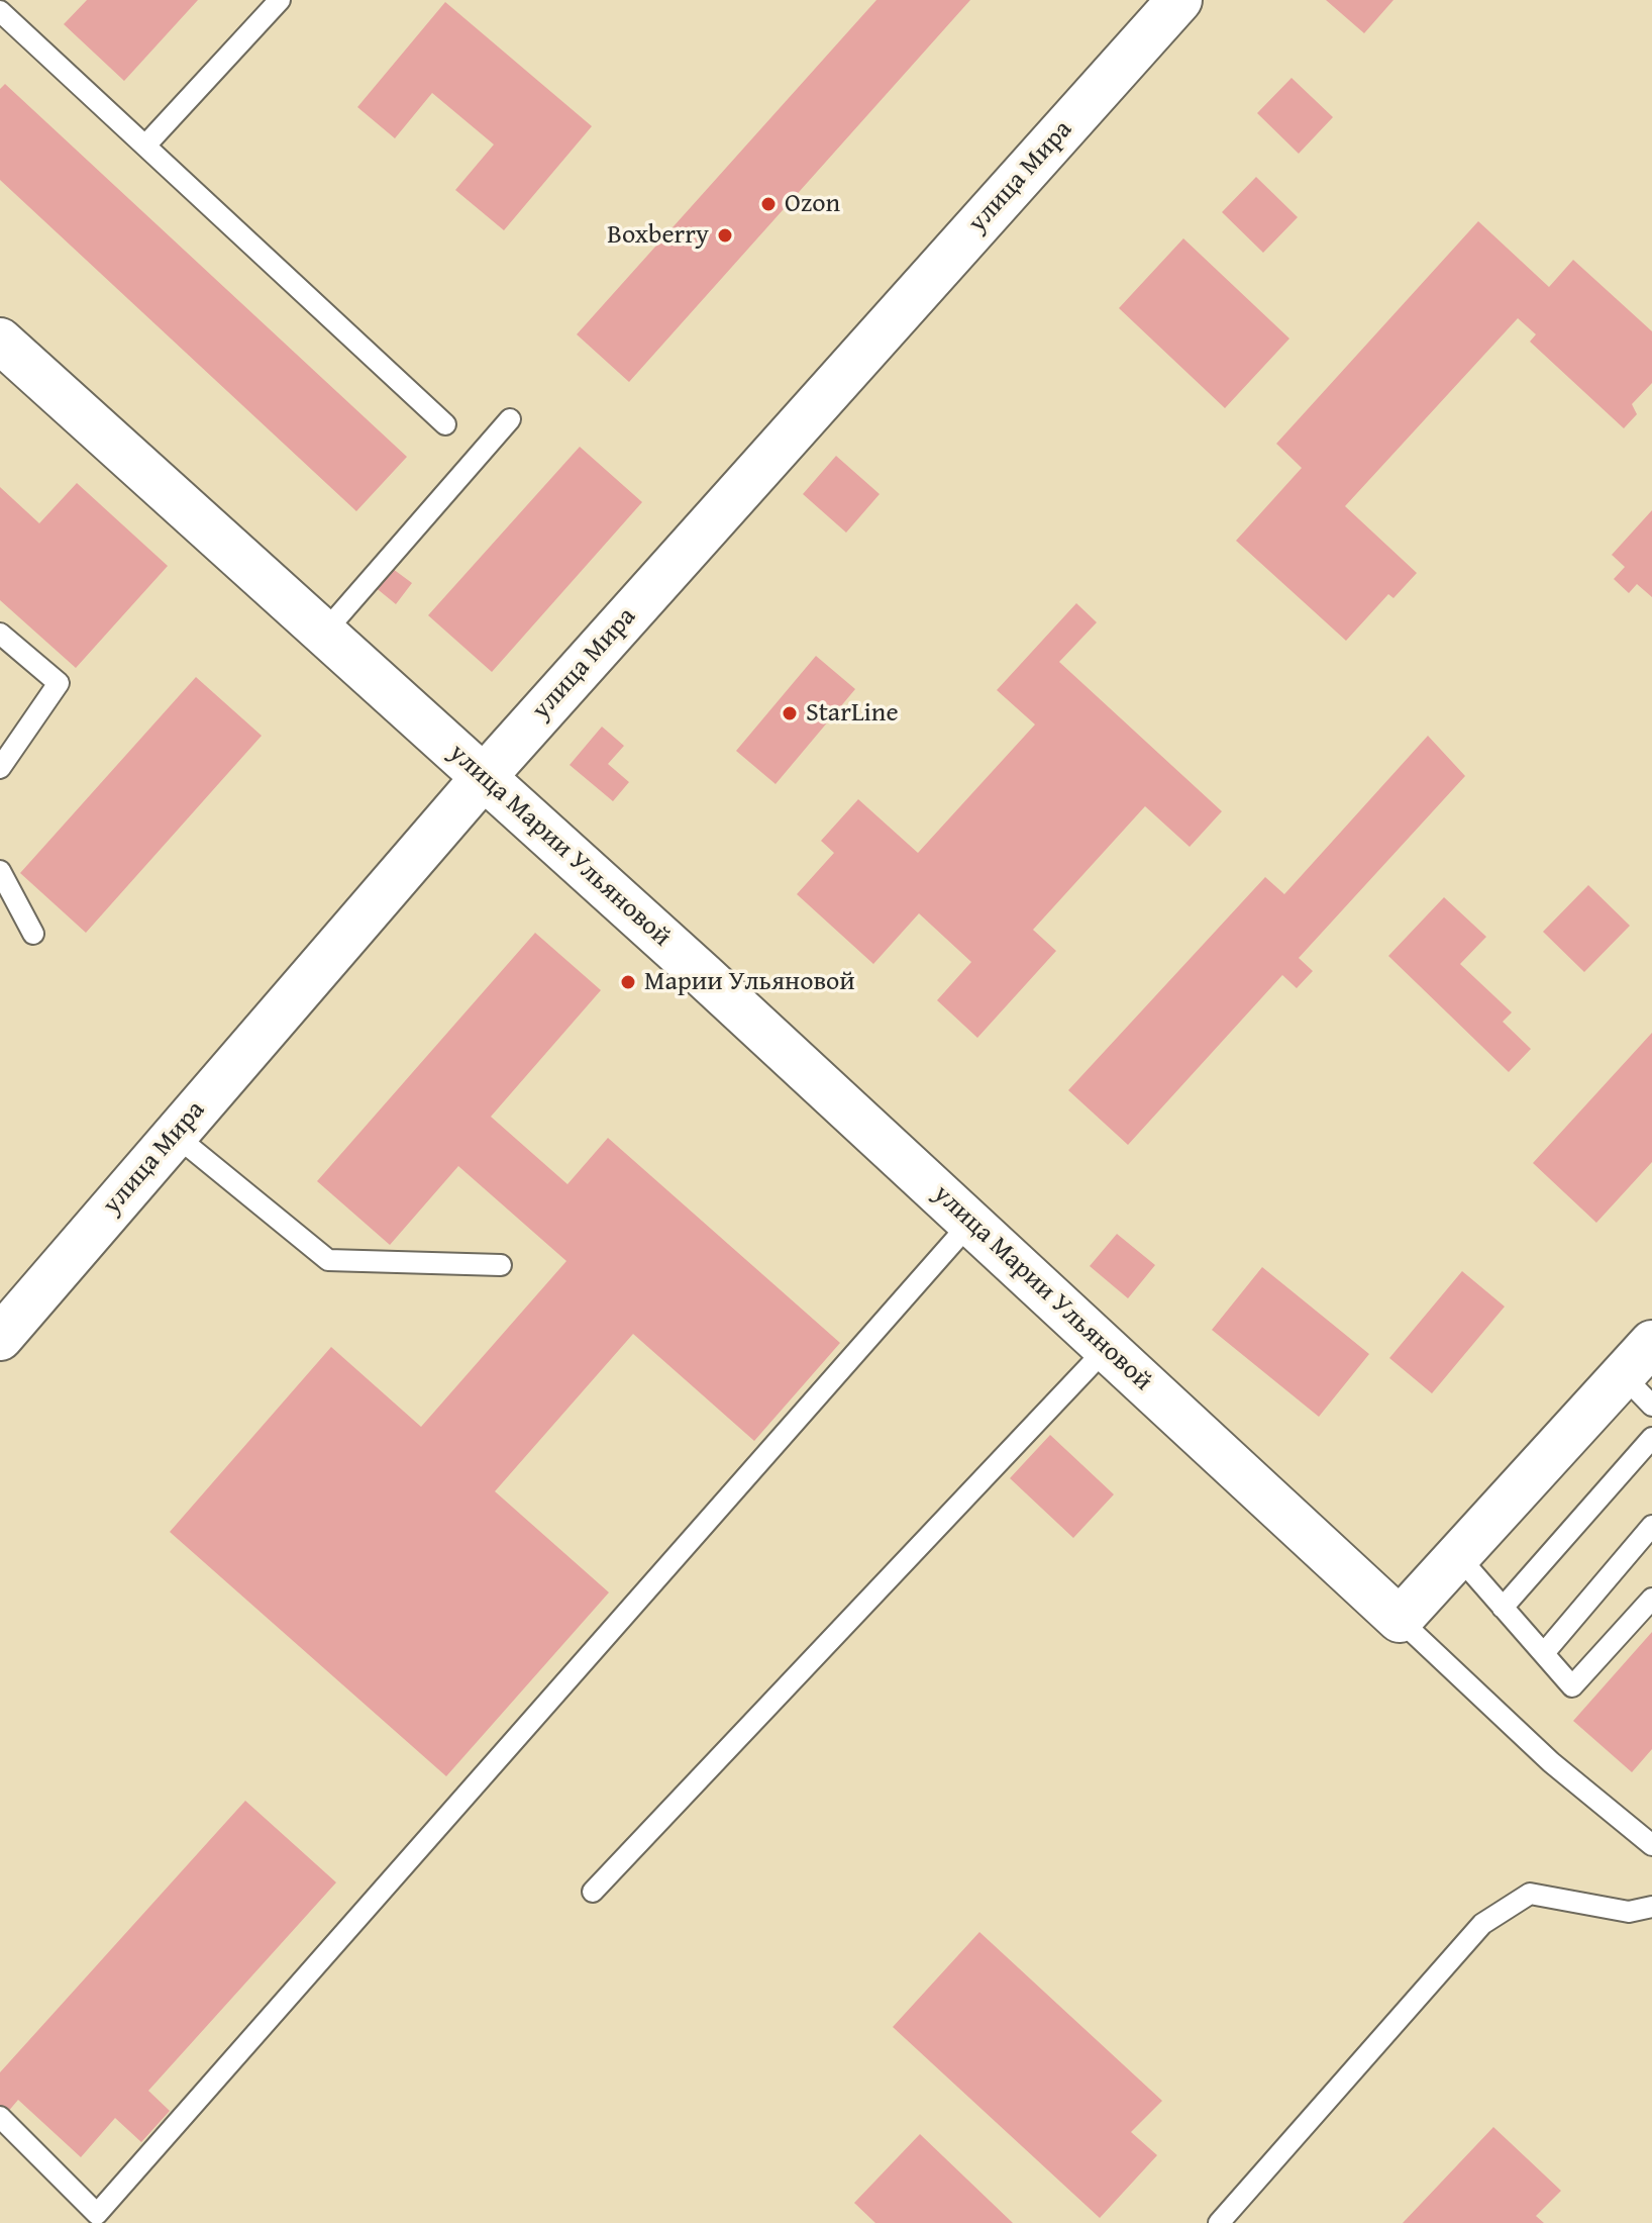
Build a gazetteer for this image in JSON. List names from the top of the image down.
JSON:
{
  "streets": {
    "street": ["улица Мира", "улица Марии Ульяновой"]
  },
  "crossings": [
    ["улица Мира", "улица Марии Ульяновой"]
  ],
  "places": [
    "Ozon",
    "Boxberry",
    "StarLine",
    "Марии Ульяновой"
  ]
}
